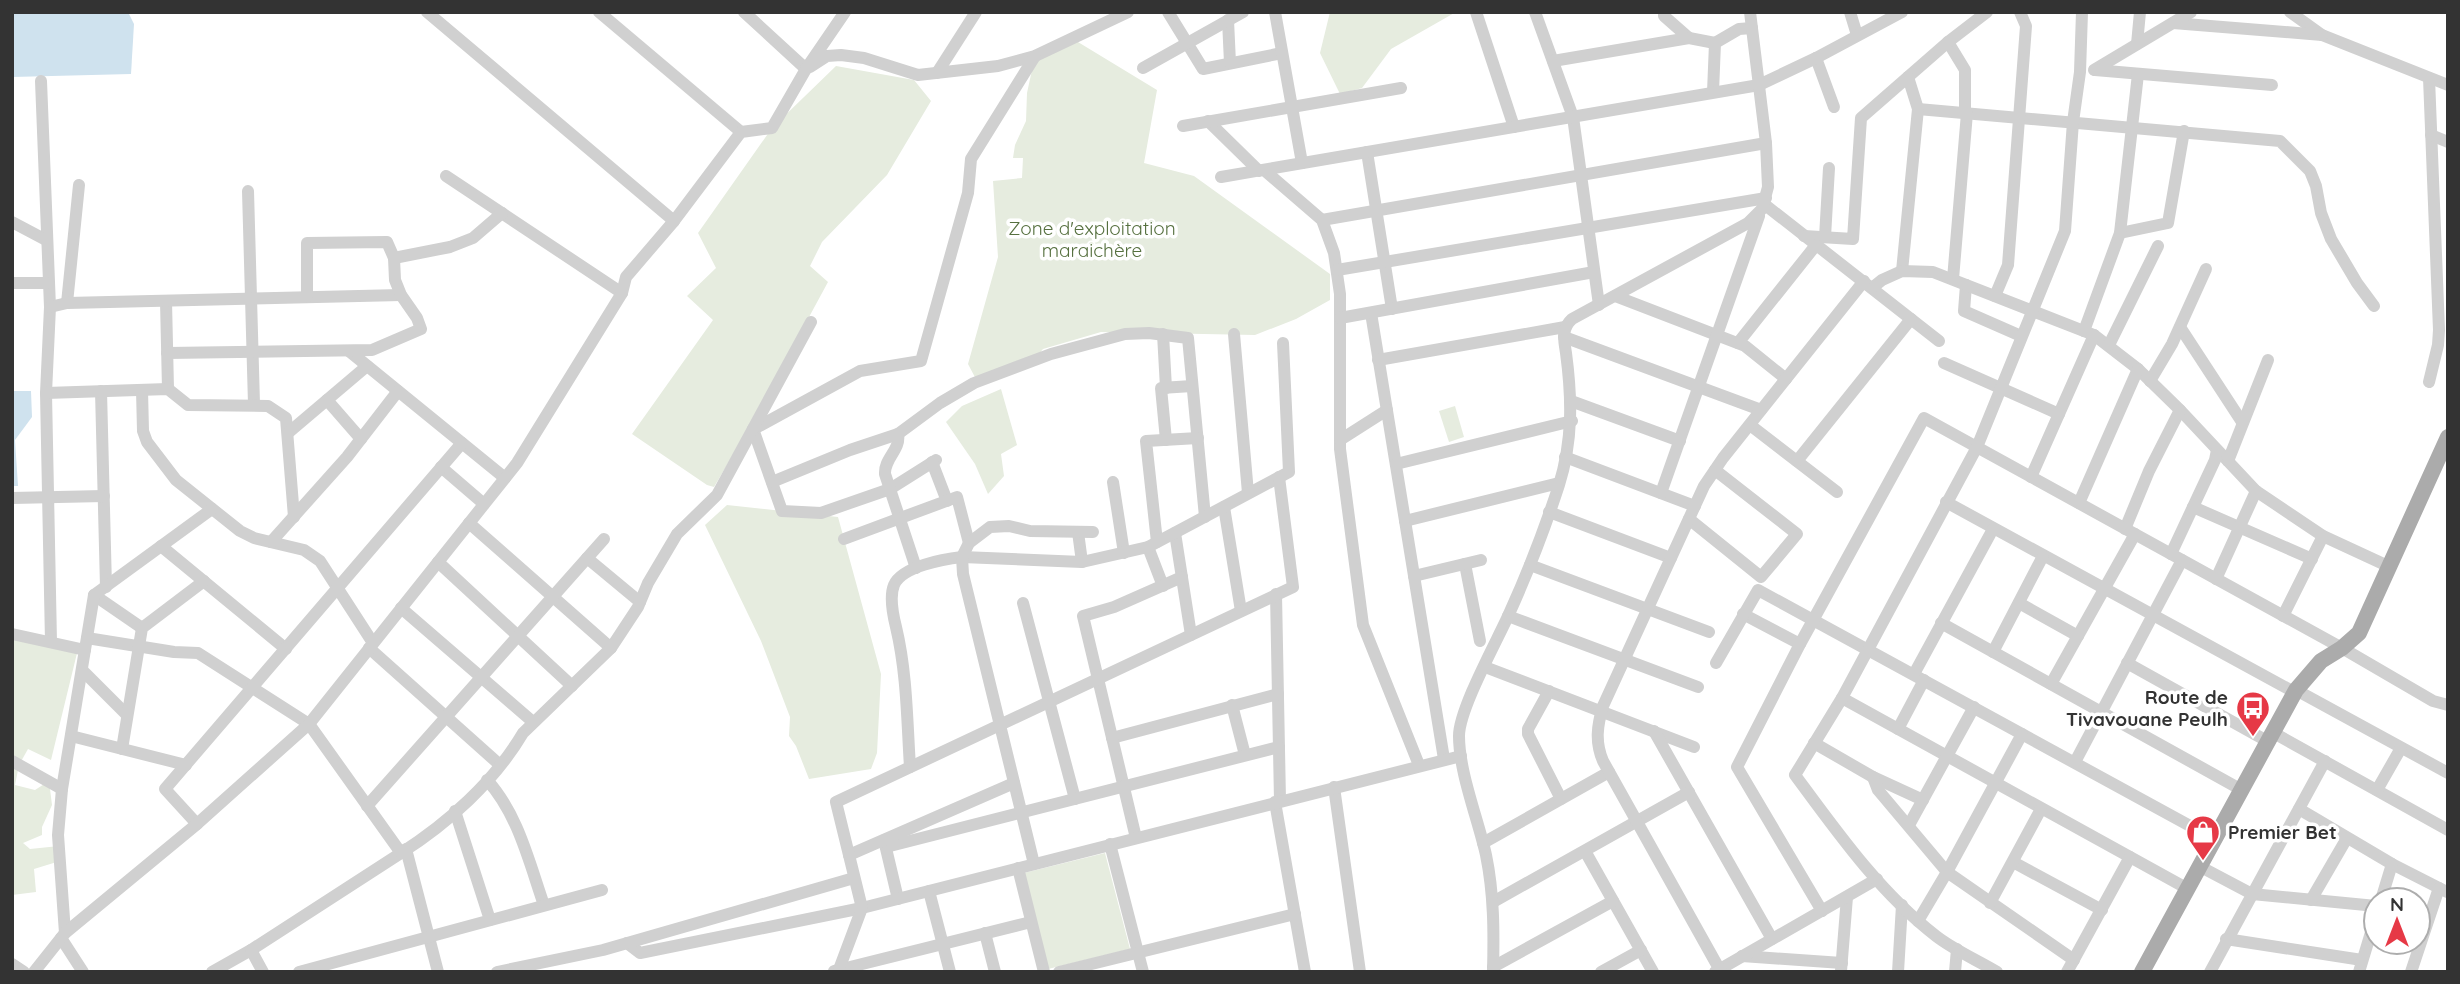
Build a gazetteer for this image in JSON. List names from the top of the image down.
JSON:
{
  "parks": ["Zone d'exploitation maraichère"],
  "places": {
    "bus stop": ["Route de Tivavouane Peulh"],
    "shop": ["Premier Bet"]
  },
  "north": "top"
}
